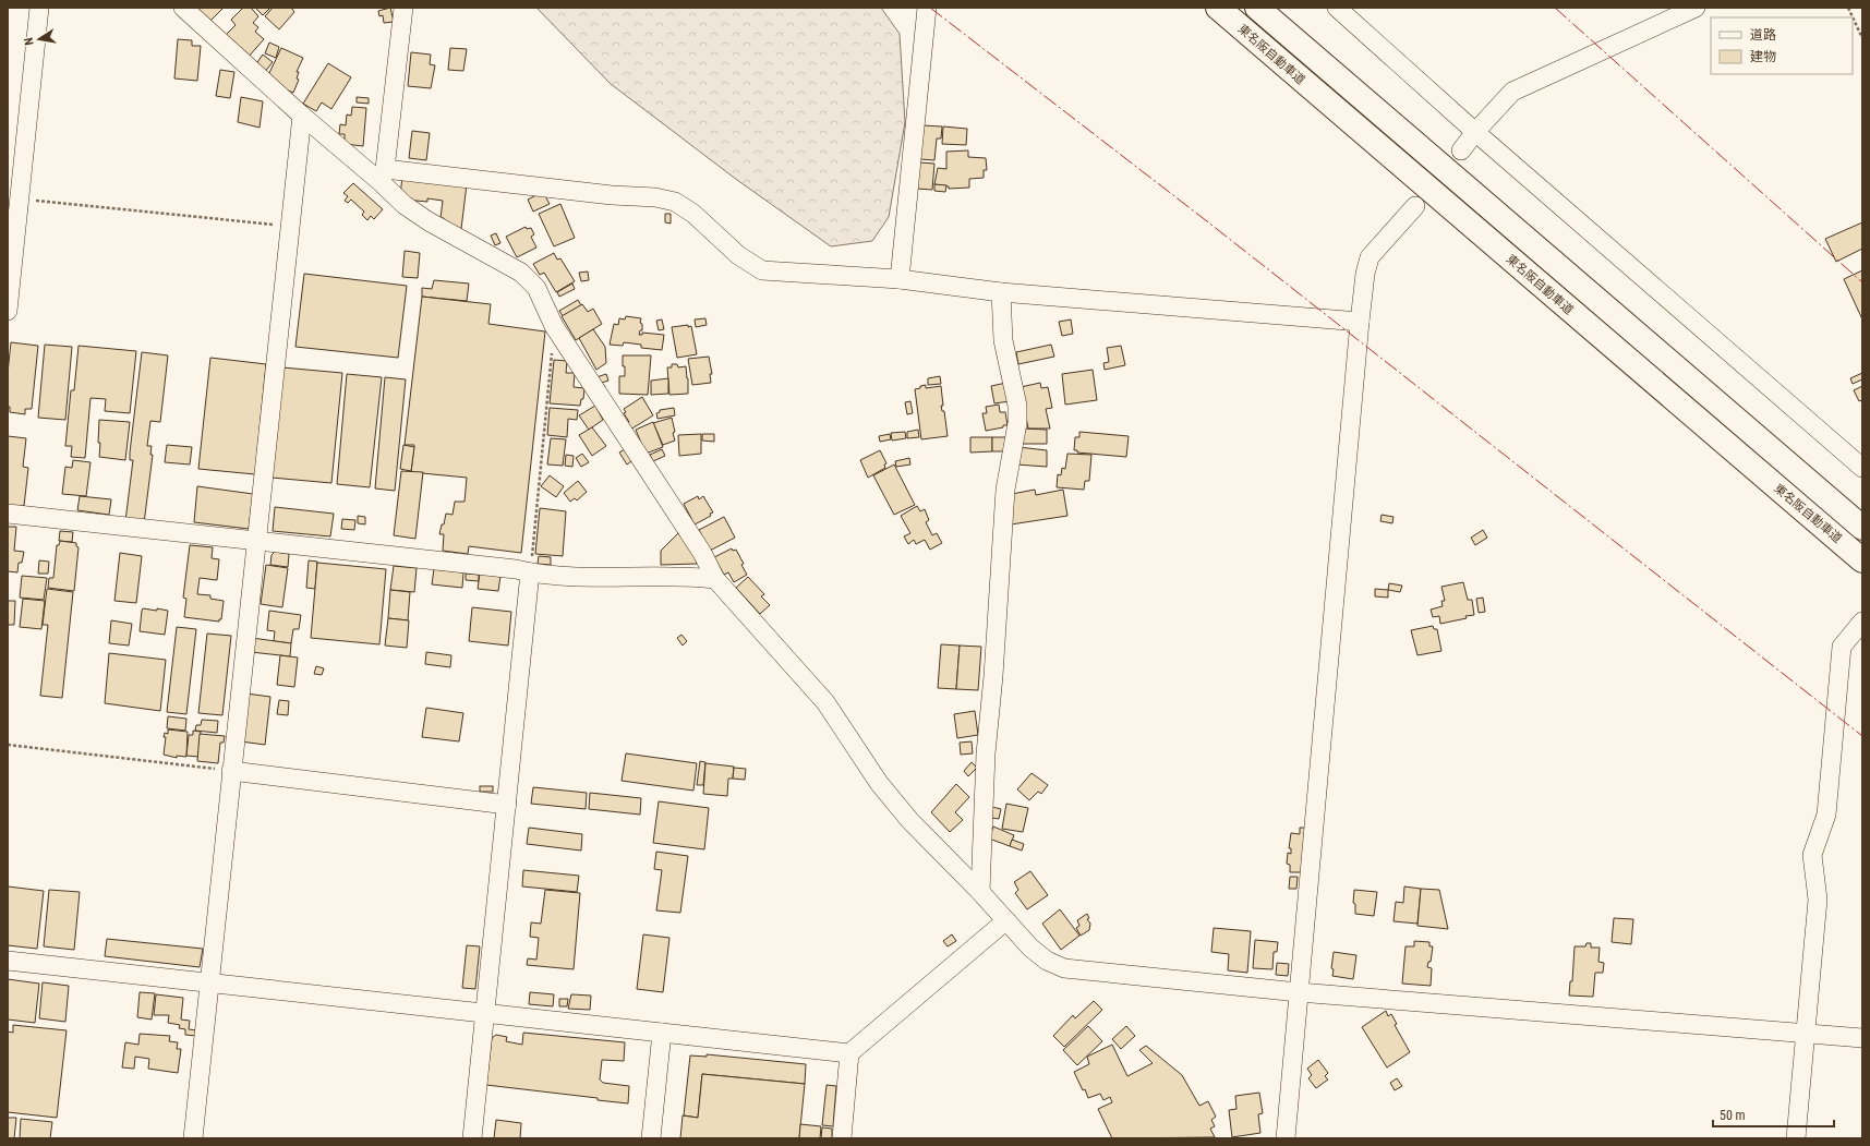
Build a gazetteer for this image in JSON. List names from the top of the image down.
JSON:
{
  "streets": {
    "highway": ["東名阪自動車道"]
  },
  "legend": ["道路", "建物"],
  "scale_bar": "50 m",
  "north": "left"
}
